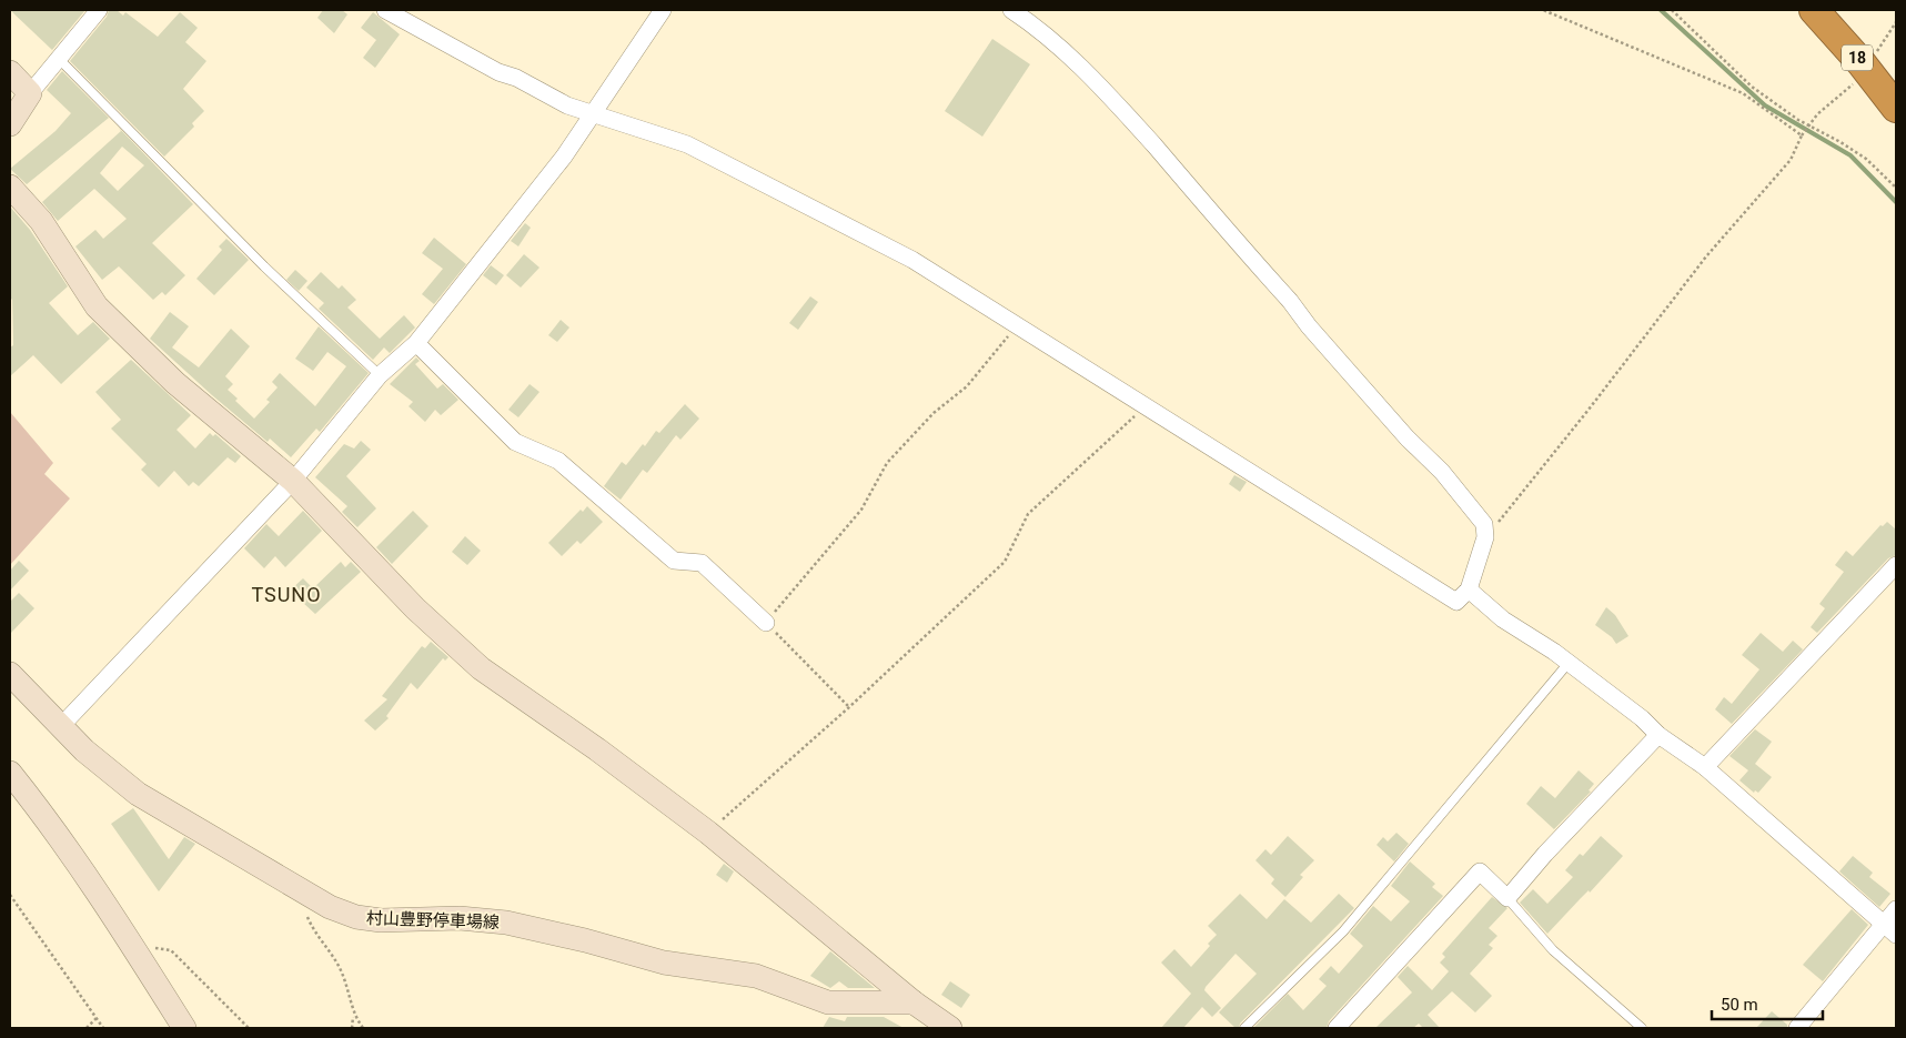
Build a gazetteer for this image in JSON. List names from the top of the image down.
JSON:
{
  "streets": {
    "highway": ["18"],
    "main road": ["村山豊野停車場線"]
  },
  "districts": ["TSUNO"],
  "scale_bar": "50 m"
}
